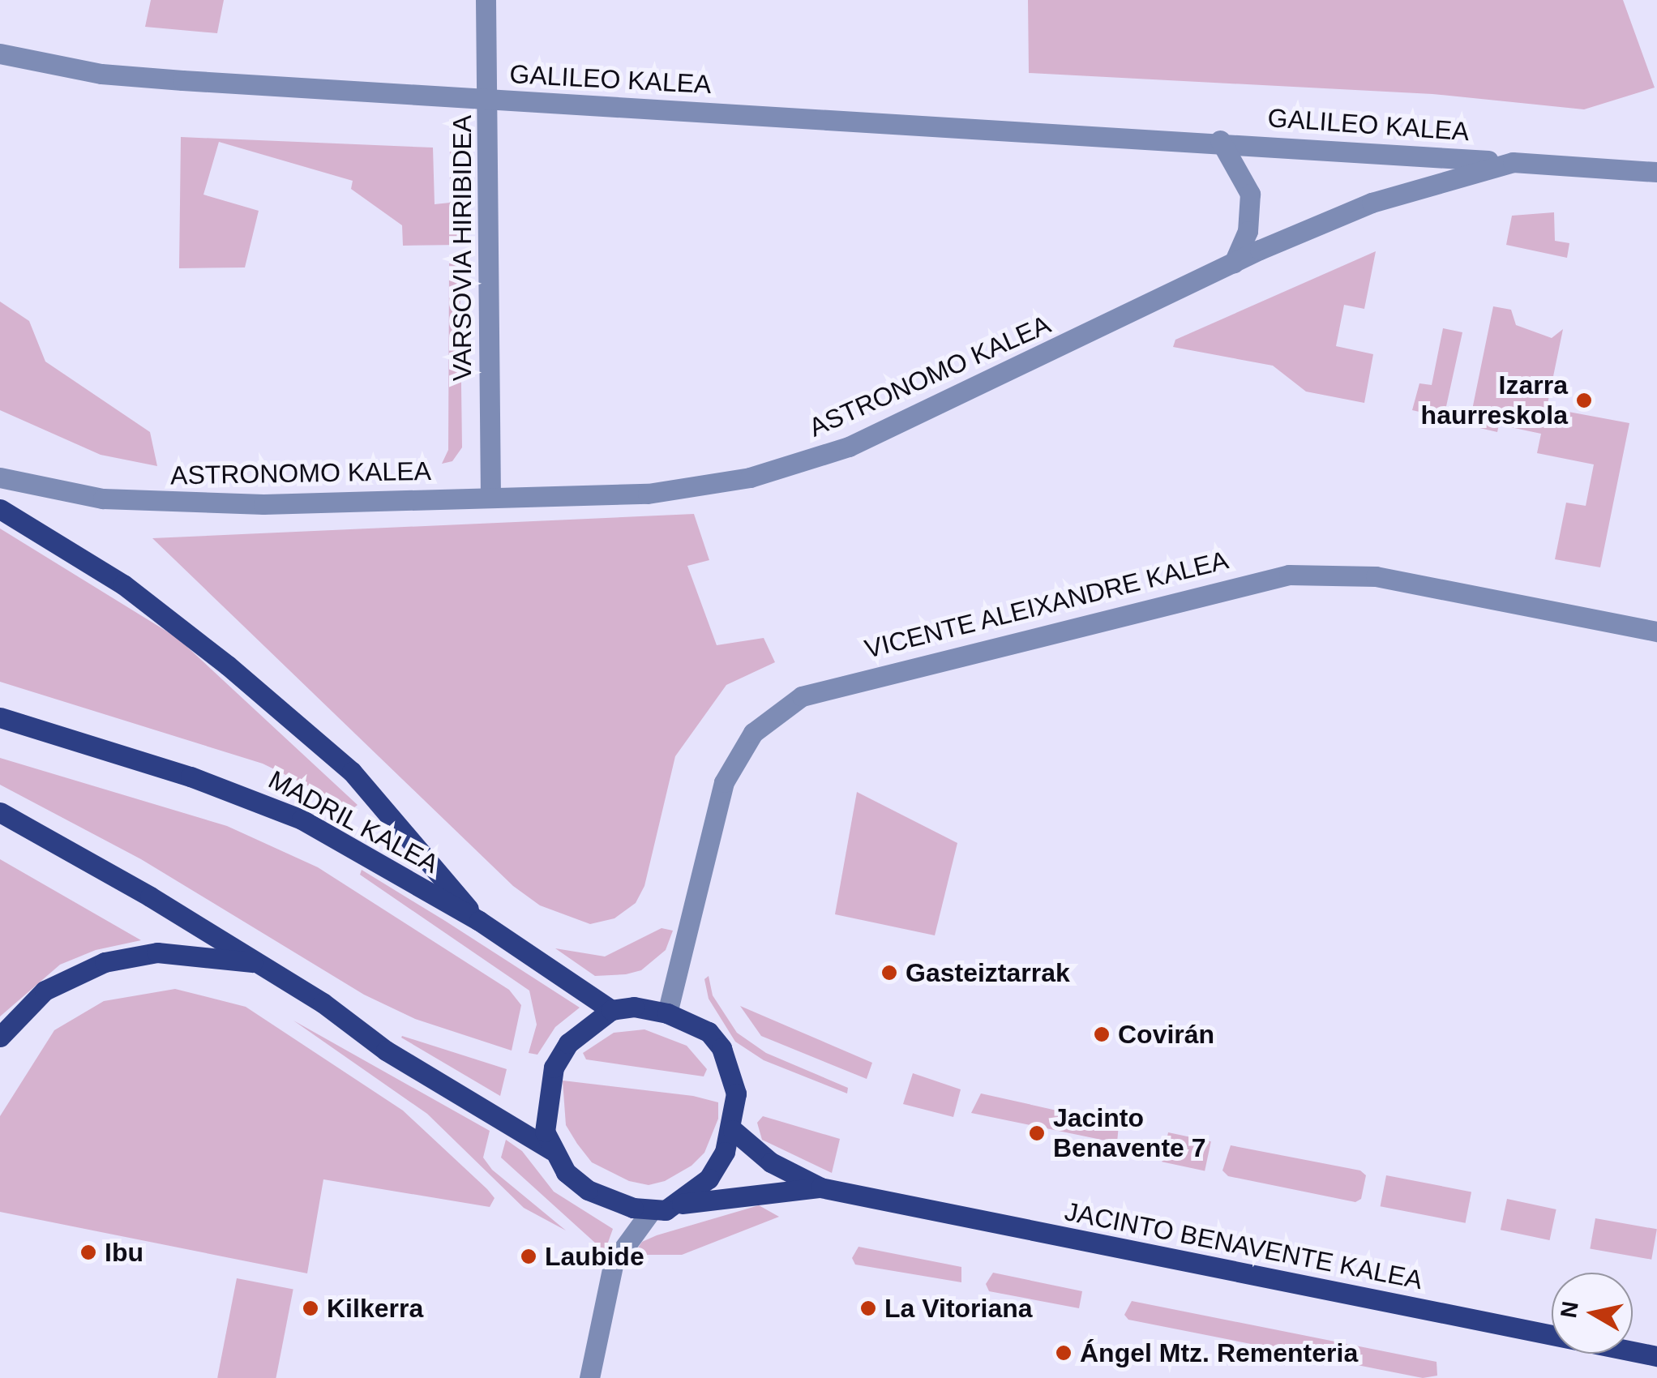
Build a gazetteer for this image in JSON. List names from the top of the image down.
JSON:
{
  "streets": {
    "main road": ["MADRIL KALEA", "JACINTO BENAVENTE KALEA"],
    "street": [
      "GALILEO KALEA",
      "VARSOVIA HIRIBIDEA",
      "ASTRONOMO KALEA",
      "VICENTE ALEIXANDRE KALEA"
    ]
  },
  "crossings": [
    ["GALILEO KALEA", "VARSOVIA HIRIBIDEA"],
    ["GALILEO KALEA", "ASTRONOMO KALEA"],
    ["VARSOVIA HIRIBIDEA", "ASTRONOMO KALEA"],
    ["VICENTE ALEIXANDRE KALEA", "MADRIL KALEA"],
    ["VICENTE ALEIXANDRE KALEA", "JACINTO BENAVENTE KALEA"],
    ["MADRIL KALEA", "JACINTO BENAVENTE KALEA"]
  ],
  "places": [
    "Izarra haurreskola",
    "Gasteiztarrak",
    "Covirán",
    "Jacinto Benavente 7",
    "Ibu",
    "Laubide",
    "Kilkerra",
    "La Vitoriana",
    "Ángel Mtz. Rementeria"
  ],
  "north": "left"
}
